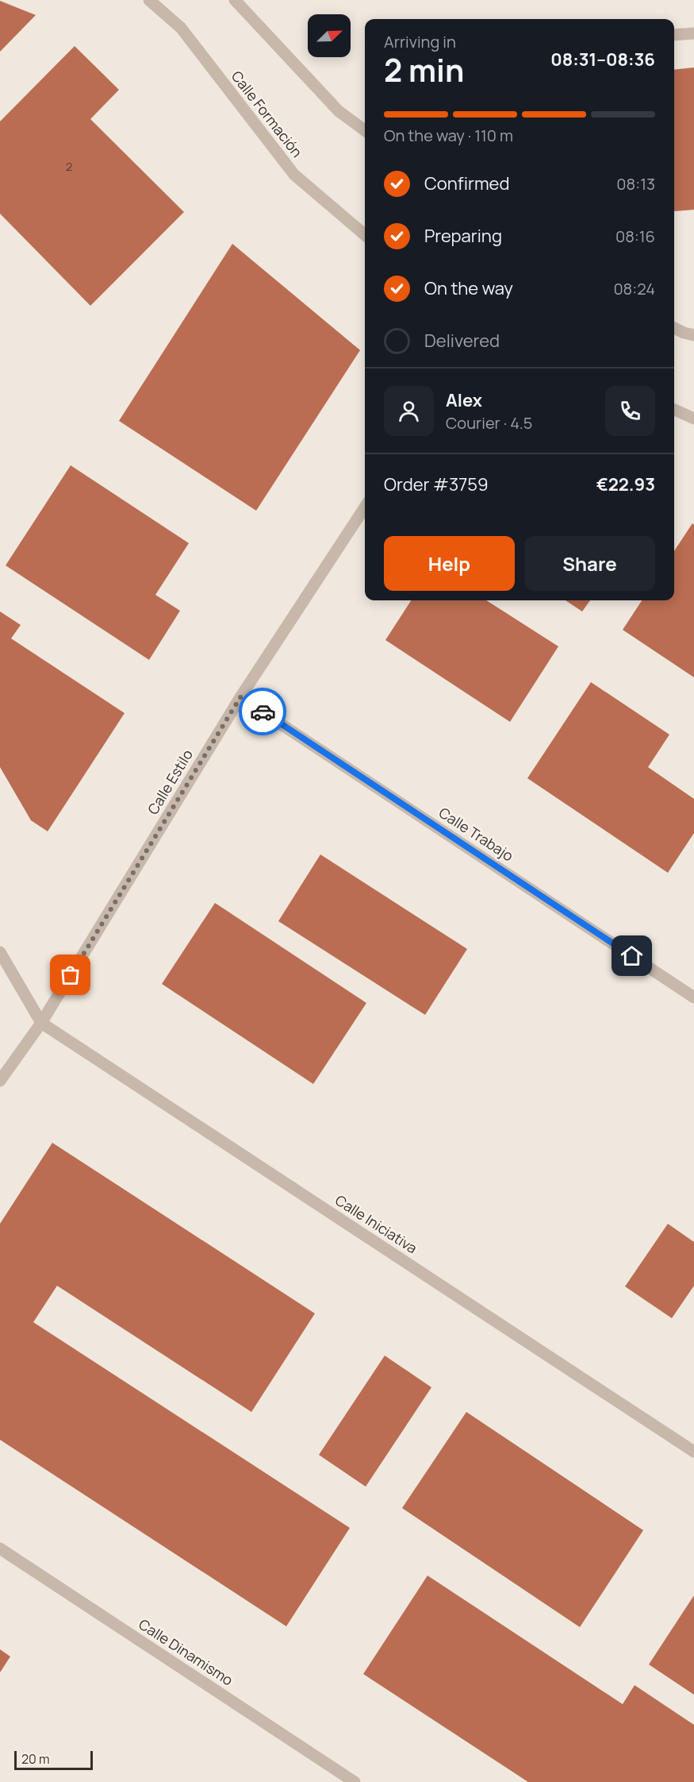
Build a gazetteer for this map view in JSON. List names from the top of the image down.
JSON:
{
  "streets": {
    "street": [
      "Calle Formación",
      "Calle Estilo",
      "Calle Trabajo",
      "Calle Iniciativa",
      "Calle Dinamismo"
    ]
  },
  "crossings": [
    ["Calle Estilo", "Calle Trabajo"],
    ["Calle Estilo", "Calle Iniciativa"]
  ],
  "house_numbers": ["2"],
  "scale_bar": "20 m",
  "north": "top right",
  "page": {
    "heading": ["2 min", "Arriving in", "08:31–08:36"],
    "panel": [
      "Alex",
      "Courier · 4.5",
      "Order #3759",
      "€22.93"
    ],
    "bar": "On the way · 110 m",
    "list": [
      ["Confirmed", "08:13"],
      ["Preparing", "08:16"],
      ["On the way", "08:24"],
      "Delivered"
    ],
    "buttons": ["Help", "Share"],
    "scale": "20 m"
  }
}
